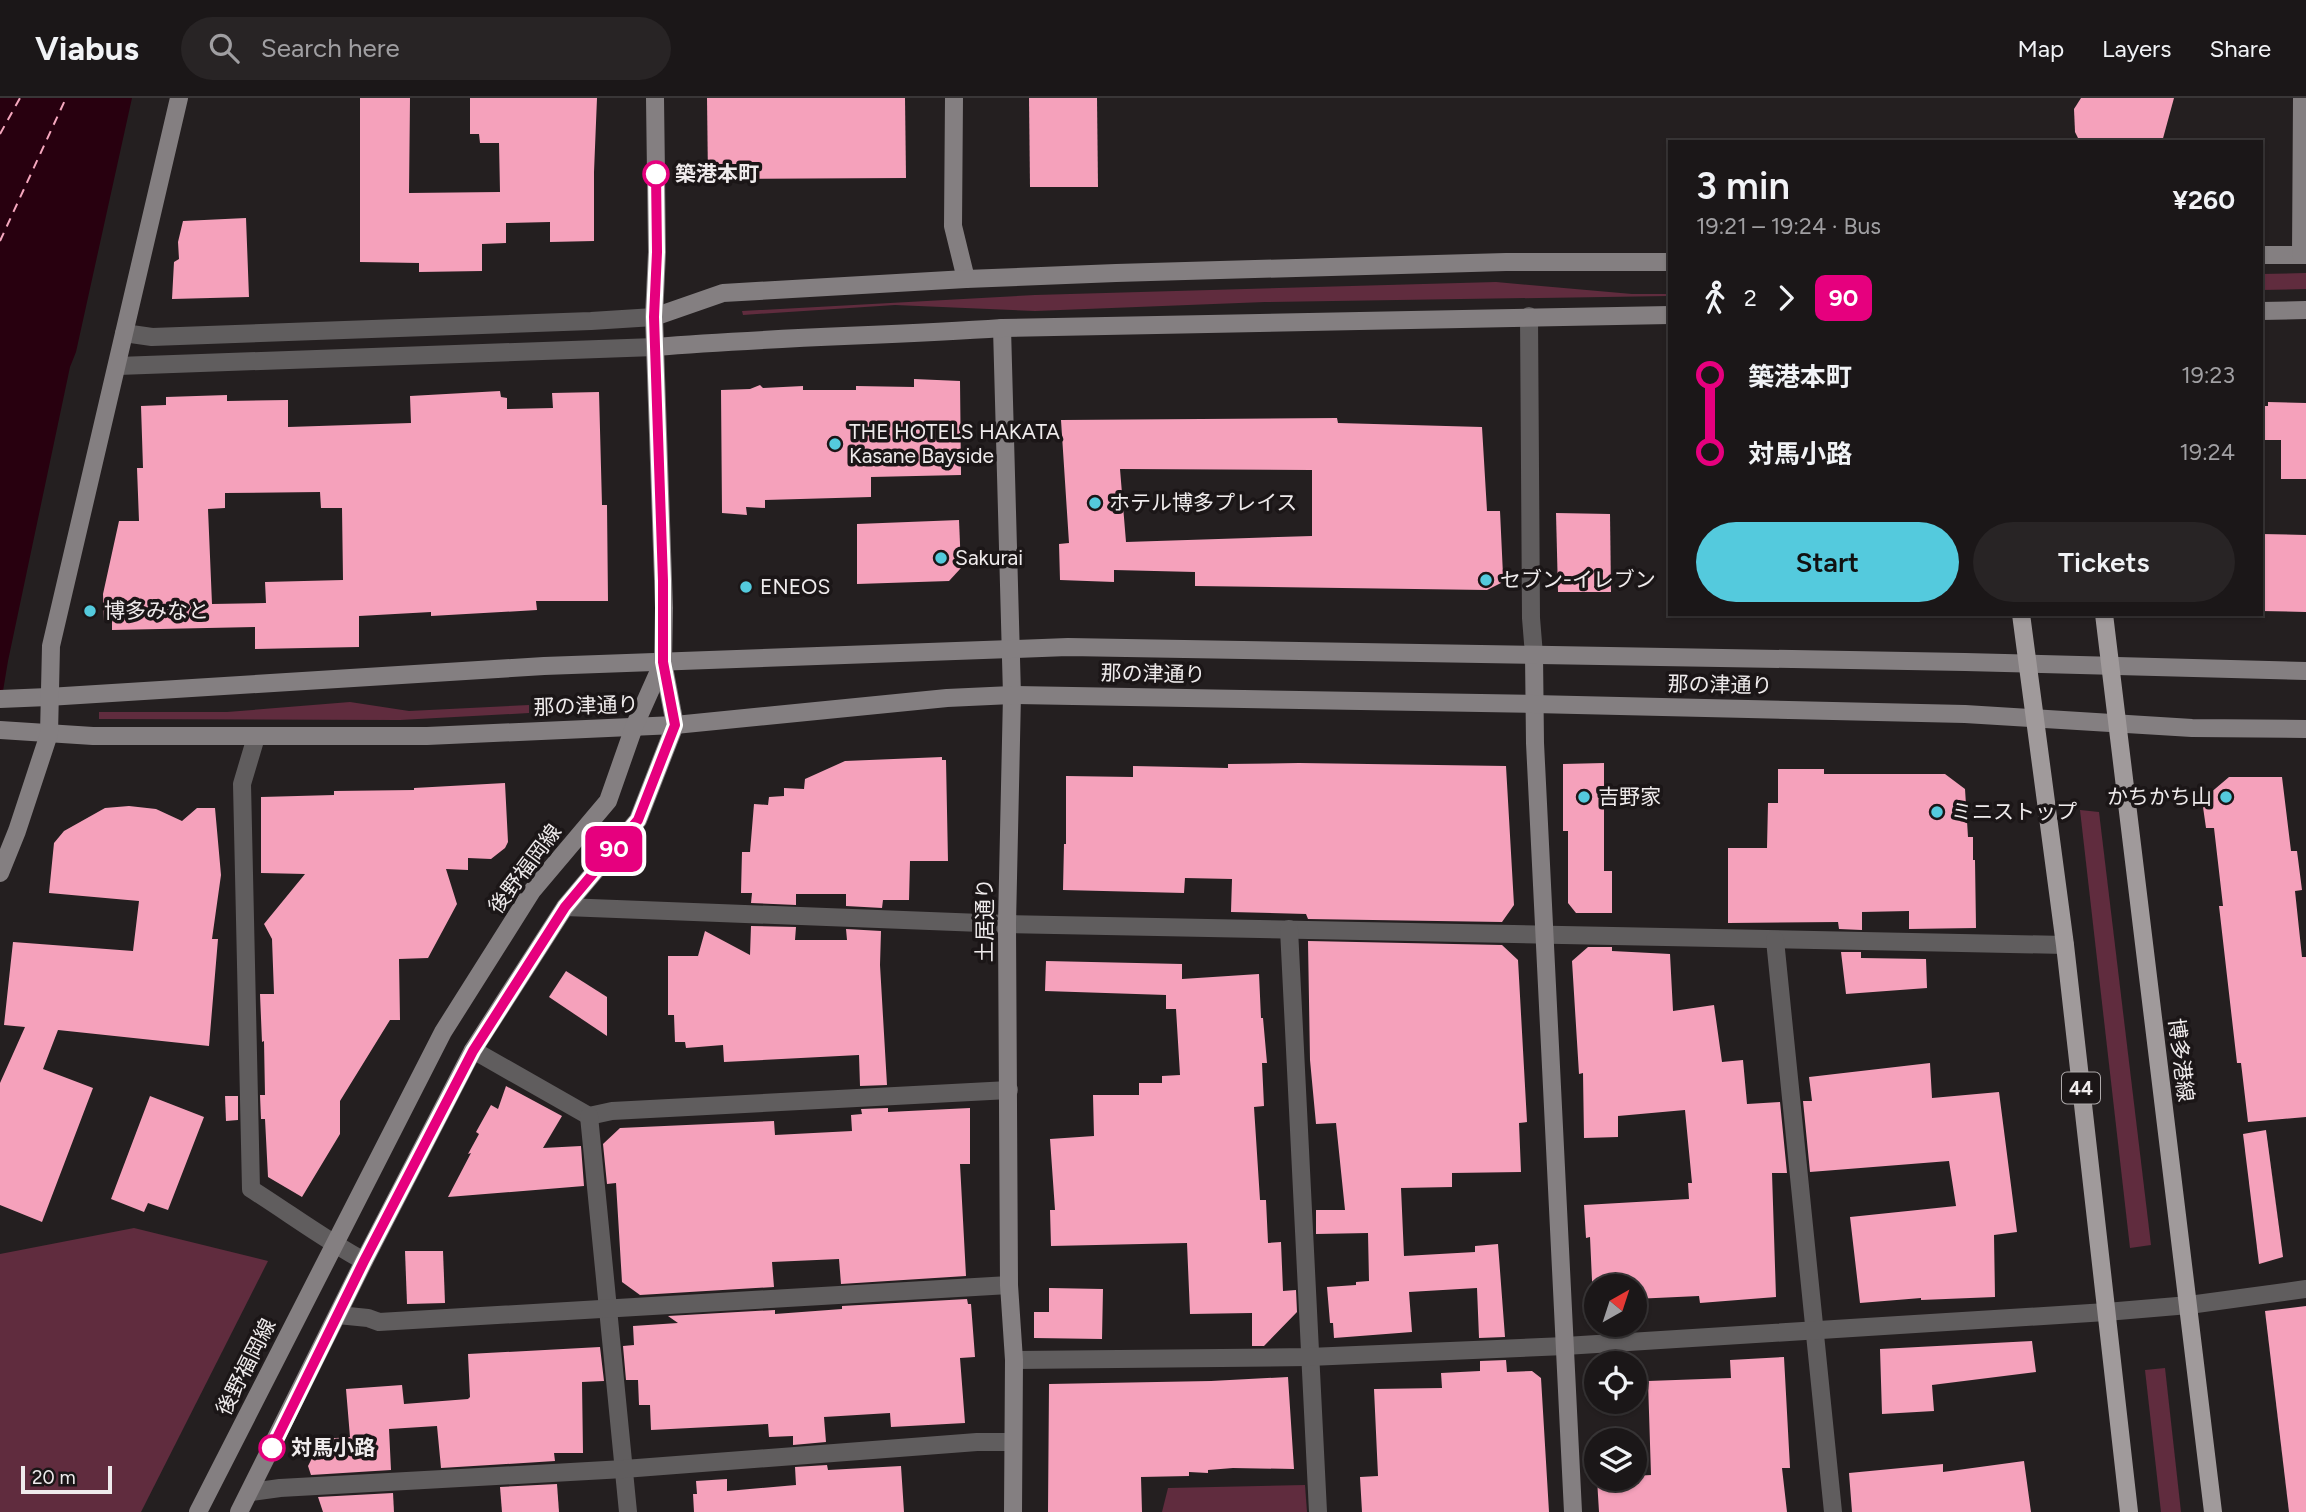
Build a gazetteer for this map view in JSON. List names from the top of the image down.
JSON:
{
  "streets": {
    "main road": ["博多港線", "44"],
    "street": ["那の津通り", "後野福岡線", "土居通り"]
  },
  "crossings": [
    ["那の津通り", "後野福岡線"],
    ["那の津通り", "土居通り"],
    ["那の津通り", "博多港線"],
    ["那の津通り", "44"]
  ],
  "places": [
    "築港本町",
    "THE HOTELS HAKATA Kasane Bayside",
    "ホテル博多プレイス",
    "Sakurai",
    "セブン-イレブン",
    "ENEOS",
    "博多みなと",
    "吉野家",
    "かちかち山",
    "ミニストップ",
    "対馬小路"
  ],
  "lines": ["bus line 90"],
  "scale_bar": "20 m",
  "north": "top right",
  "page": {
    "header": "Viabus",
    "search": "Search here",
    "nav": ["Map", "Layers", "Share"],
    "on_map": "90",
    "heading": ["3 min", "19:21 – 19:24 · Bus", "¥260"],
    "legs": ["2", "90"],
    "list": [
      {
        "name": "築港本町",
        "value": "19:23"
      },
      {
        "name": "対馬小路",
        "value": "19:24"
      }
    ],
    "buttons": ["Start", "Tickets"],
    "scale": "20 m"
  }
}
